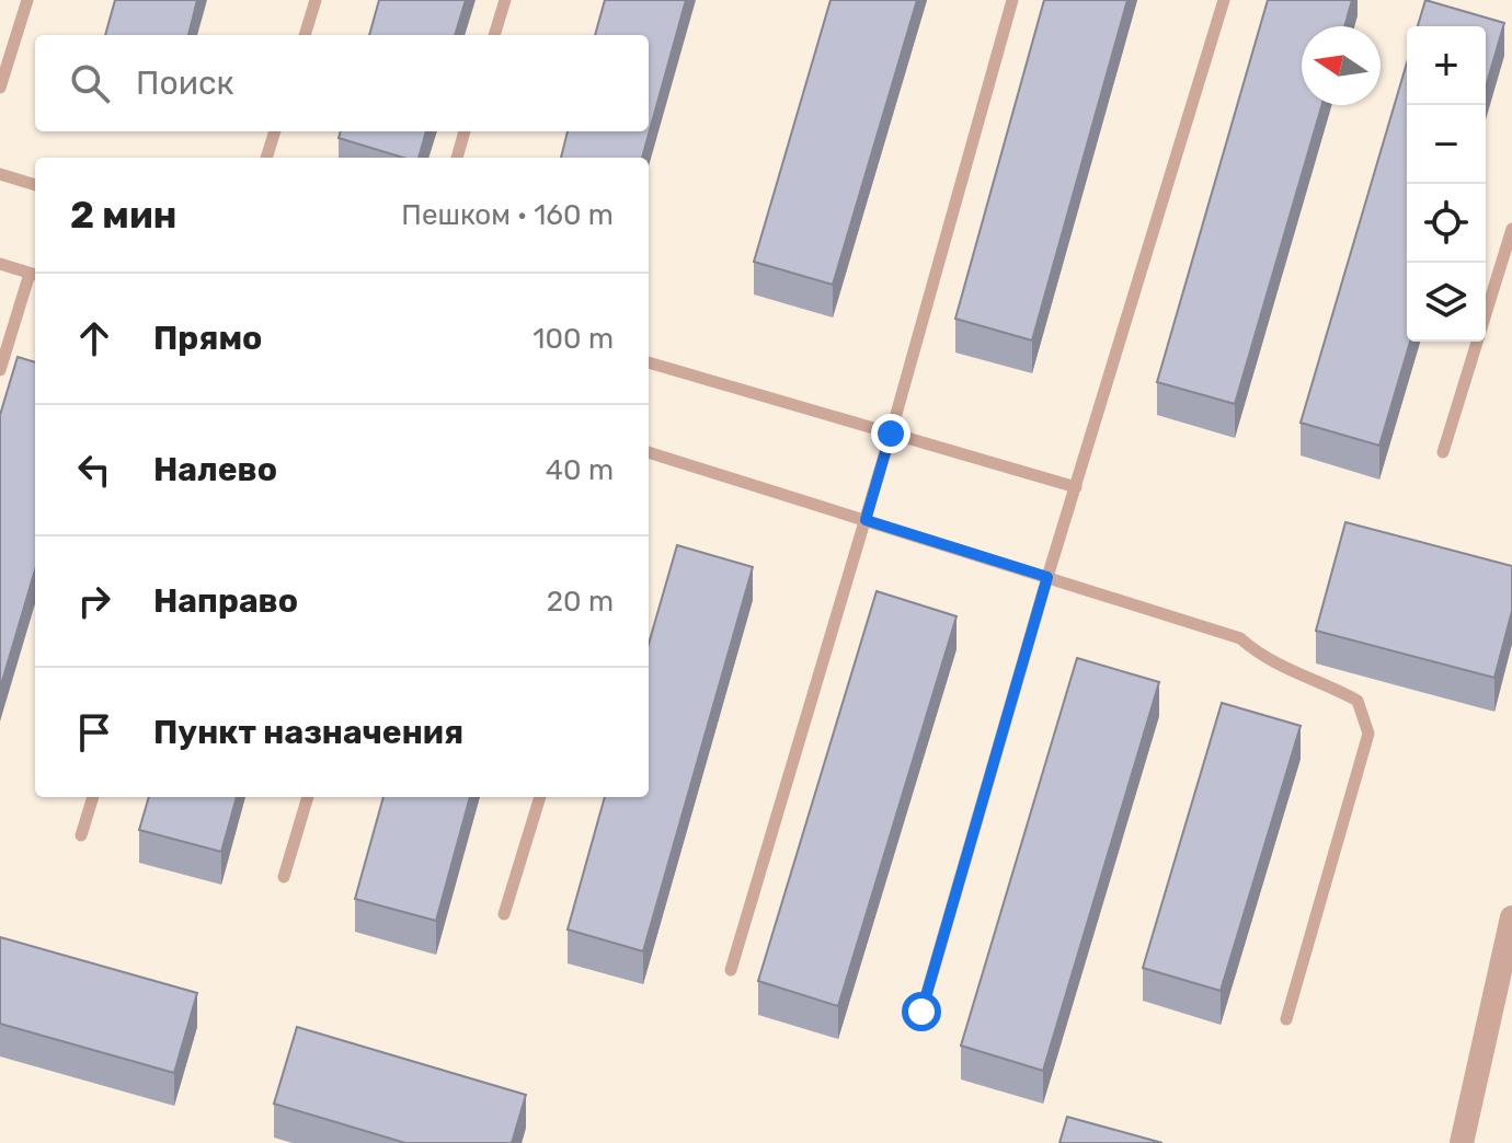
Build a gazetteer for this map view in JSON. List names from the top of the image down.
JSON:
{
  "north": "left",
  "page": {
    "map_buttons": ["+", "−"],
    "search": "Поиск",
    "heading": ["2 мин", "Пешком · 160 m"],
    "list": [
      ["Прямо", "100 m"],
      ["Налево", "40 m"],
      ["Направо", "20 m"],
      "Пункт назначения"
    ]
  }
}
